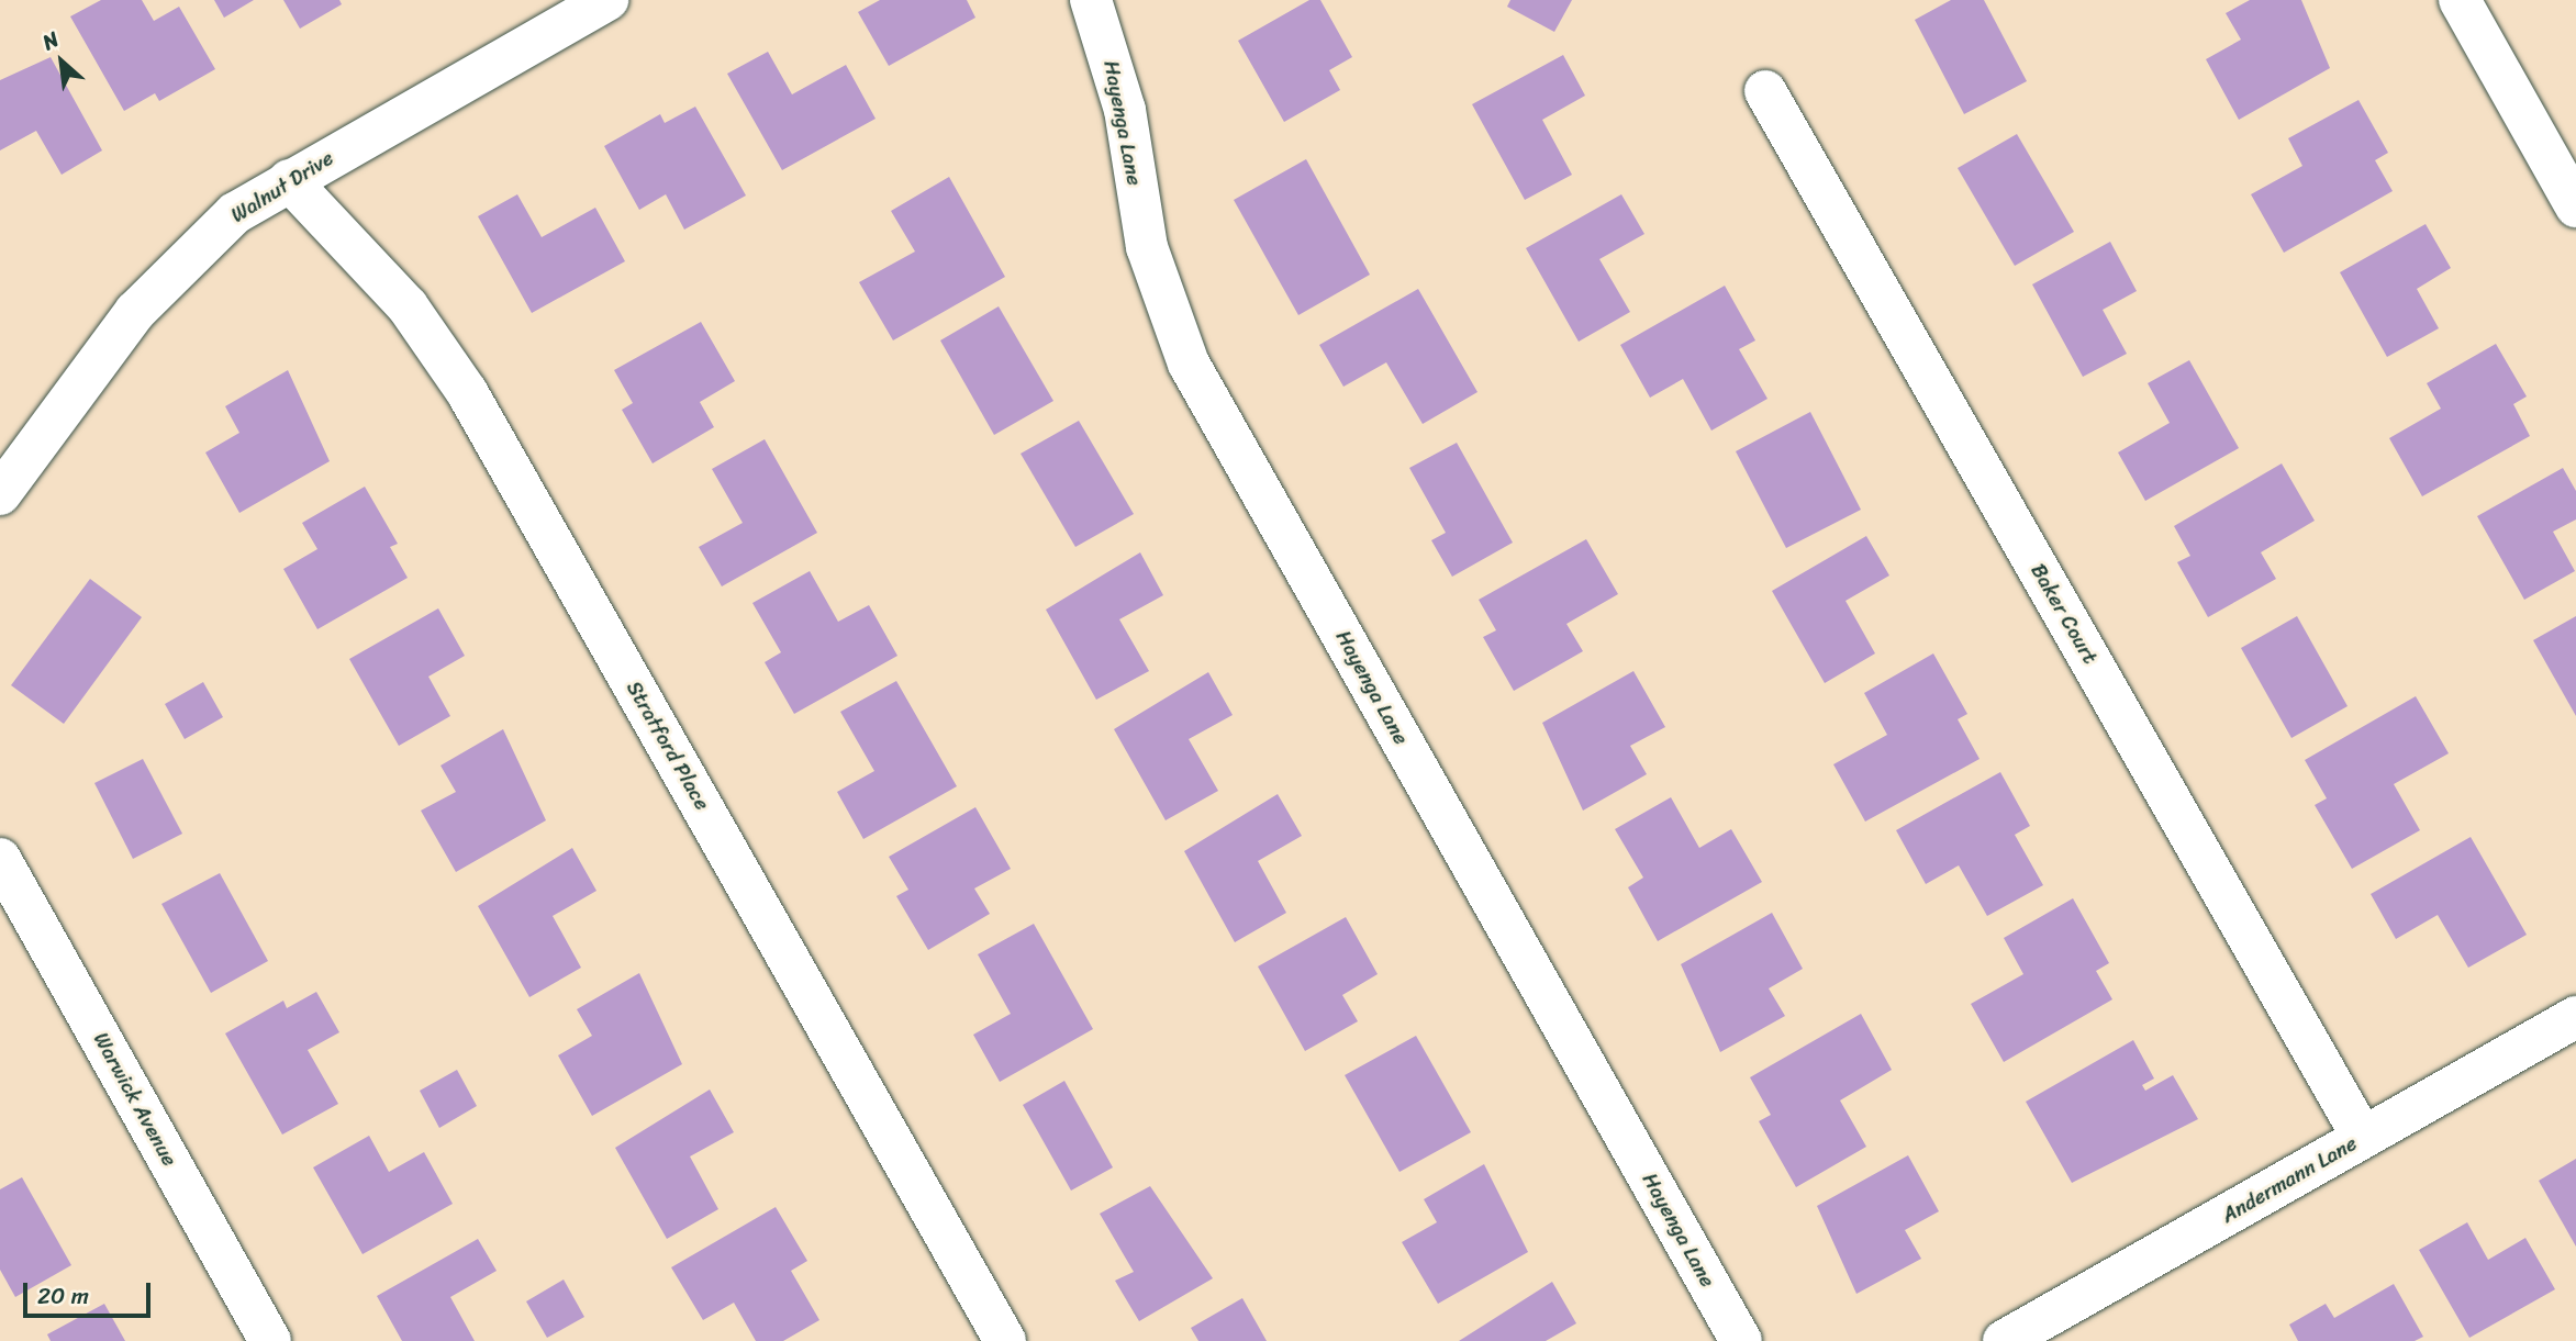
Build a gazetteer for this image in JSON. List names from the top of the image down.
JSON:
{
  "streets": {
    "street": [
      "Hayenga Lane",
      "Walnut Drive",
      "Baker Court",
      "Stratford Place",
      "Warwick Avenue",
      "Andermann Lane"
    ]
  },
  "crossings": [
    ["Walnut Drive", "Stratford Place"],
    ["Baker Court", "Andermann Lane"]
  ],
  "scale_bar": "20 m",
  "north": "top left"
}
